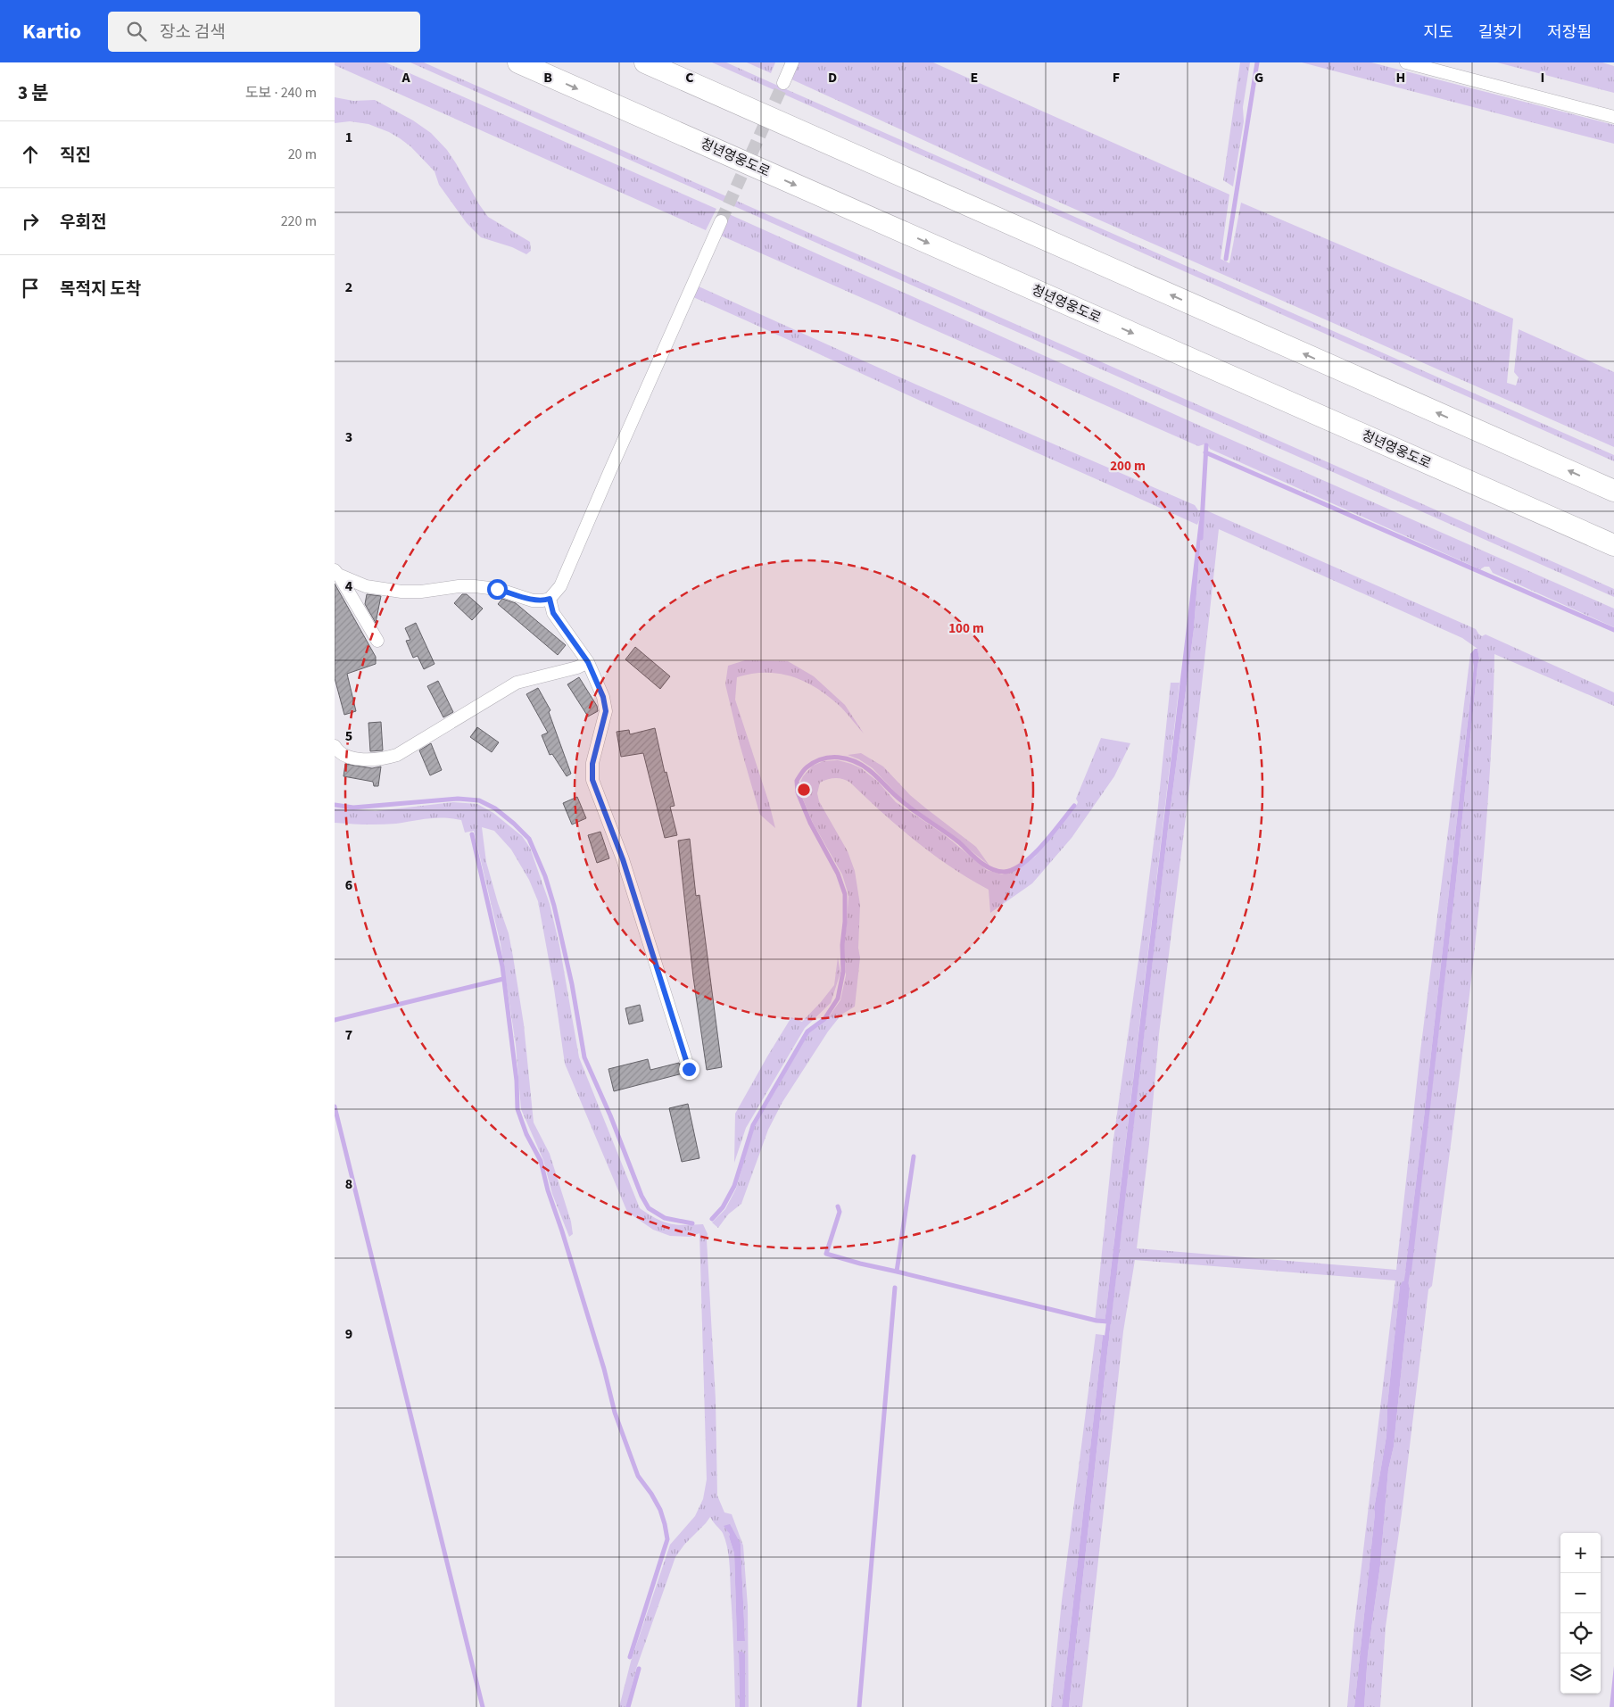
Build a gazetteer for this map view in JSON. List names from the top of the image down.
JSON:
{
  "streets": {
    "highway": ["청년영웅도로"]
  },
  "page": {
    "header": "Kartio",
    "search": "장소 검색",
    "nav": ["지도", "길찾기", "저장됨"],
    "heading": ["3 분", "도보 · 240 m"],
    "list": [
      ["직진", "20 m"],
      ["우회전", "220 m"],
      "목적지 도착"
    ],
    "map_buttons": ["+", "−"]
  },
  "grid": {
    "columns": [
      "A",
      "B",
      "C",
      "D",
      "E",
      "F",
      "G",
      "H",
      "I"
    ],
    "rows": [
      "1",
      "2",
      "3",
      "4",
      "5",
      "6",
      "7",
      "8",
      "9"
    ]
  },
  "rings": ["200 m", "100 m"]
}
